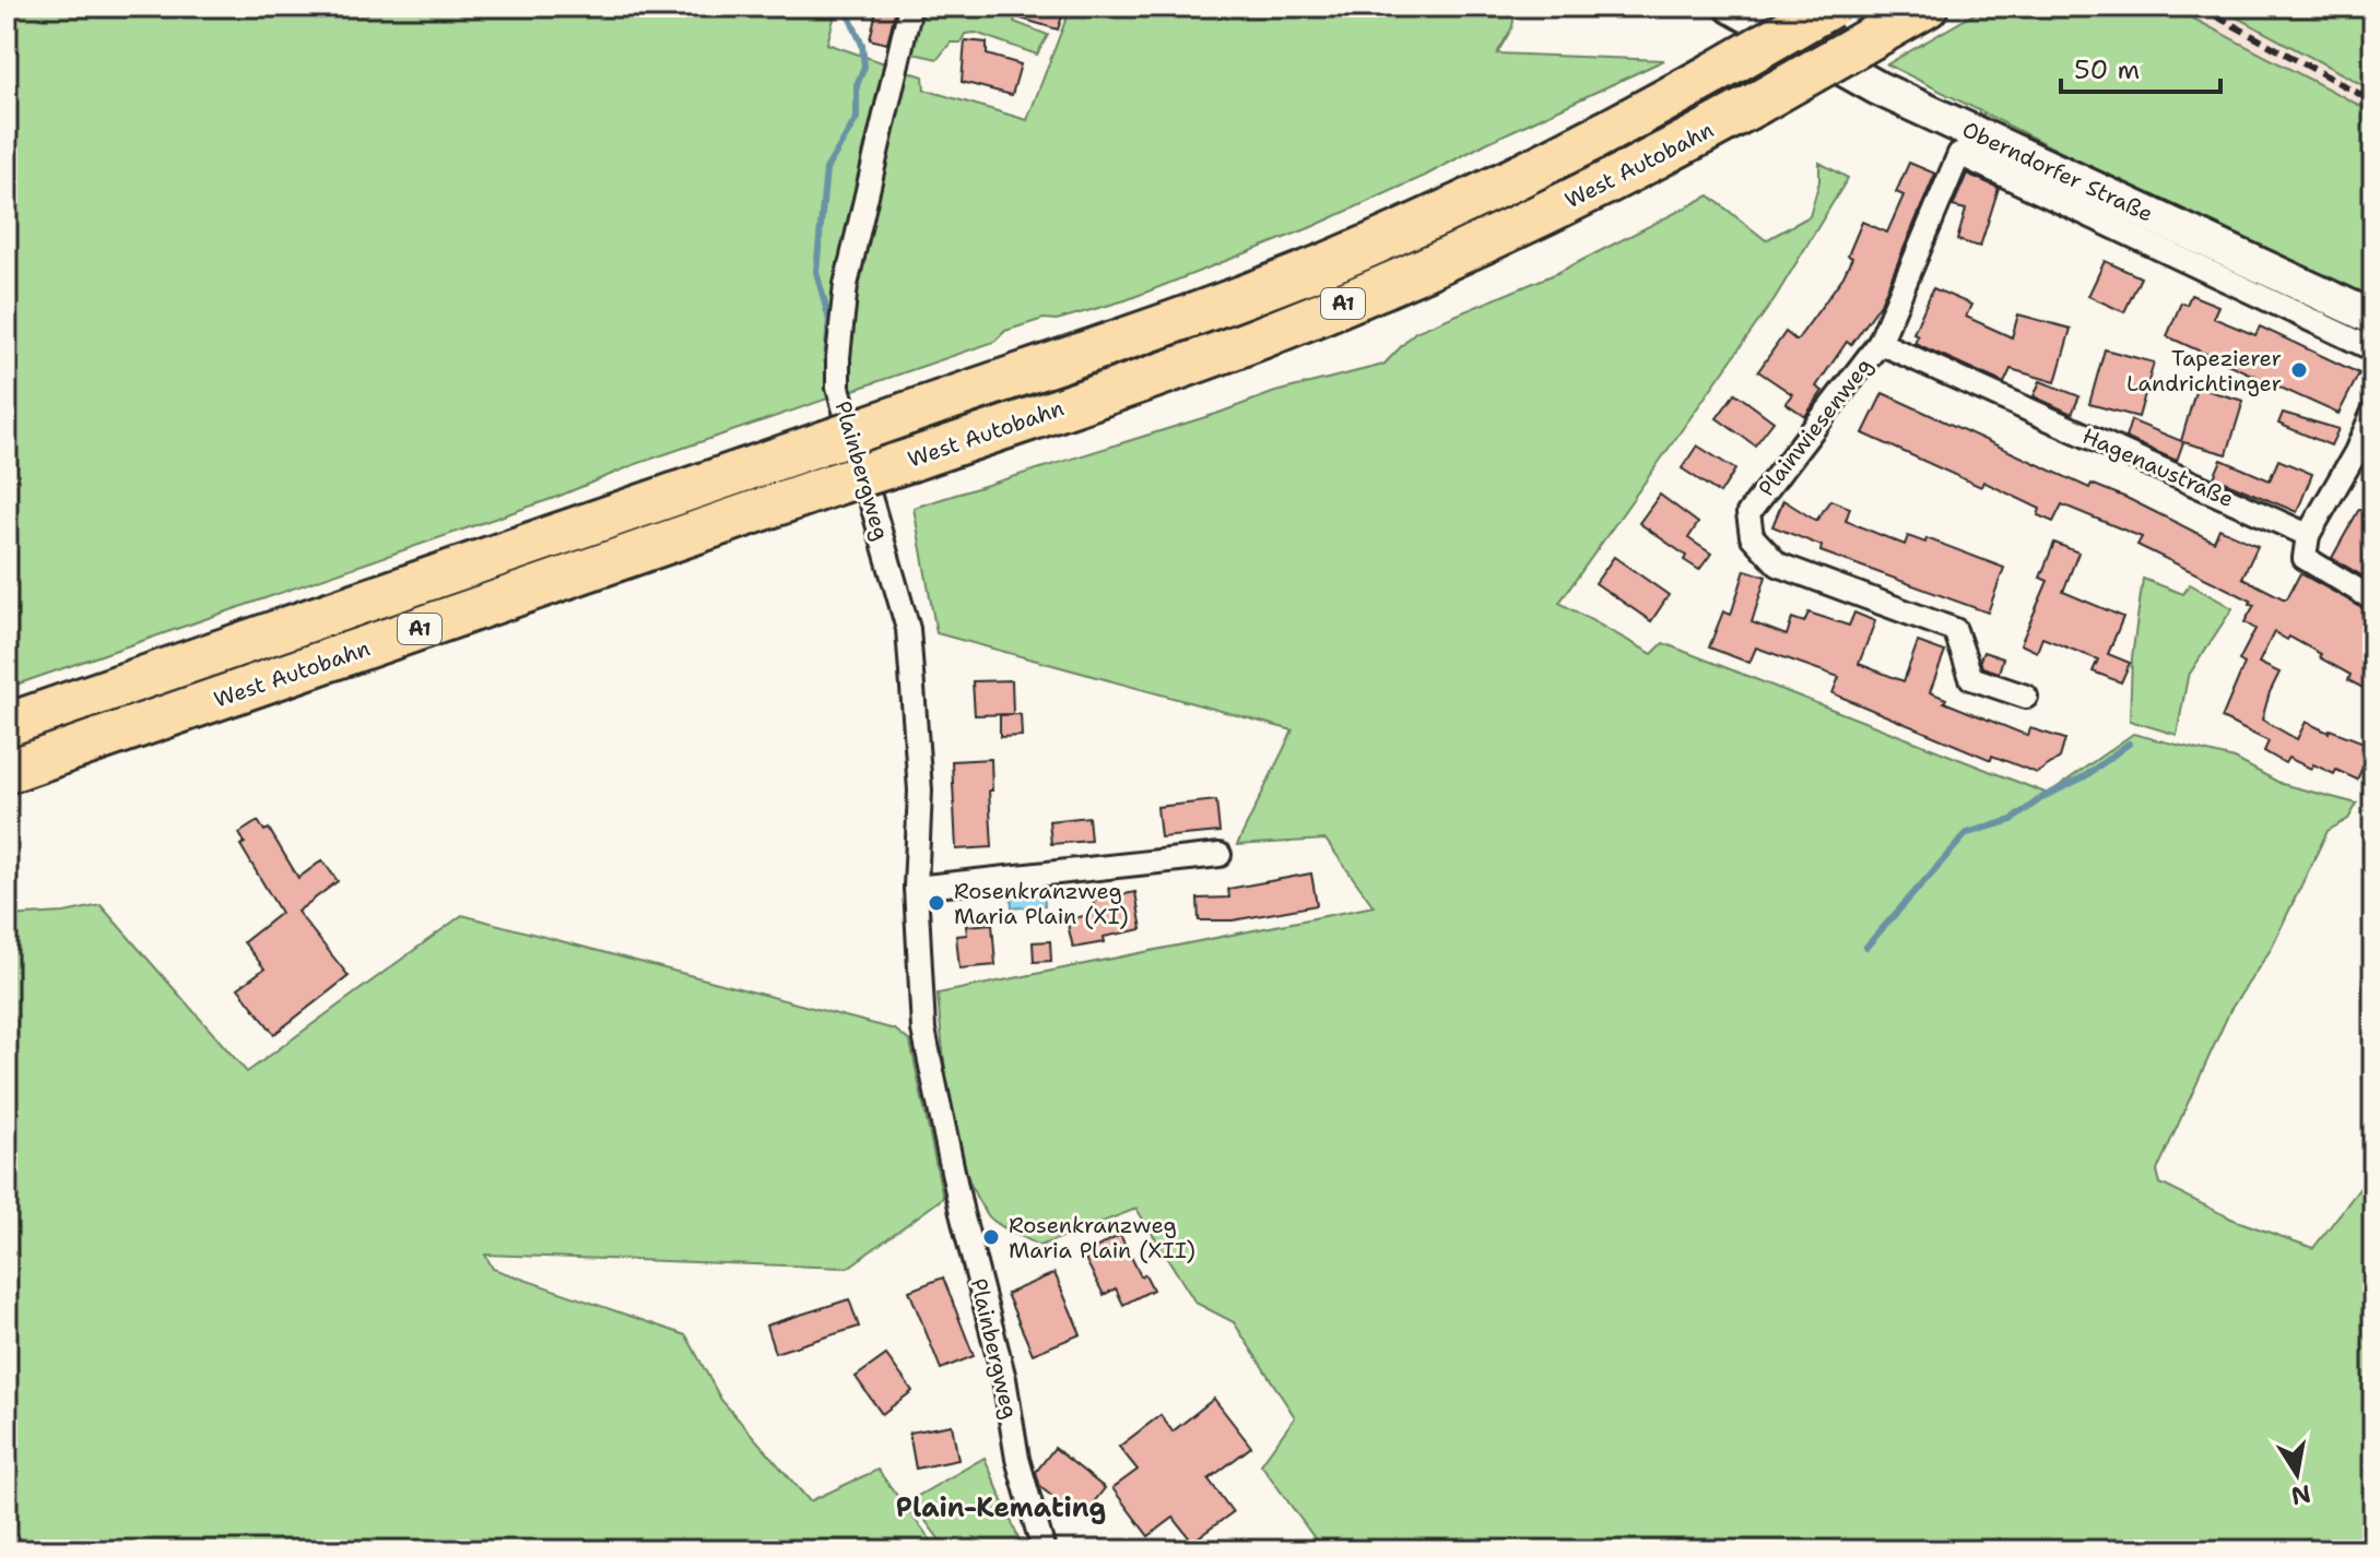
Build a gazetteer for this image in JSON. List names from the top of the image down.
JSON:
{
  "streets": {
    "highway": ["West Autobahn", "A1"],
    "main road": ["Oberndorfer Straße"],
    "street": ["Plainwiesenweg", "Hagenaustraße", "Plainbergweg"]
  },
  "crossings": [
    ["Oberndorfer Straße", "Plainwiesenweg"],
    ["Plainwiesenweg", "Hagenaustraße"]
  ],
  "districts": ["Plain-Kemating"],
  "places": ["Tapezierer Landrichtinger", "Rosenkranzweg Maria Plain (XI)", "Rosenkranzweg Maria Plain (XII)"],
  "scale_bar": "50 m",
  "north": "bottom"
}
